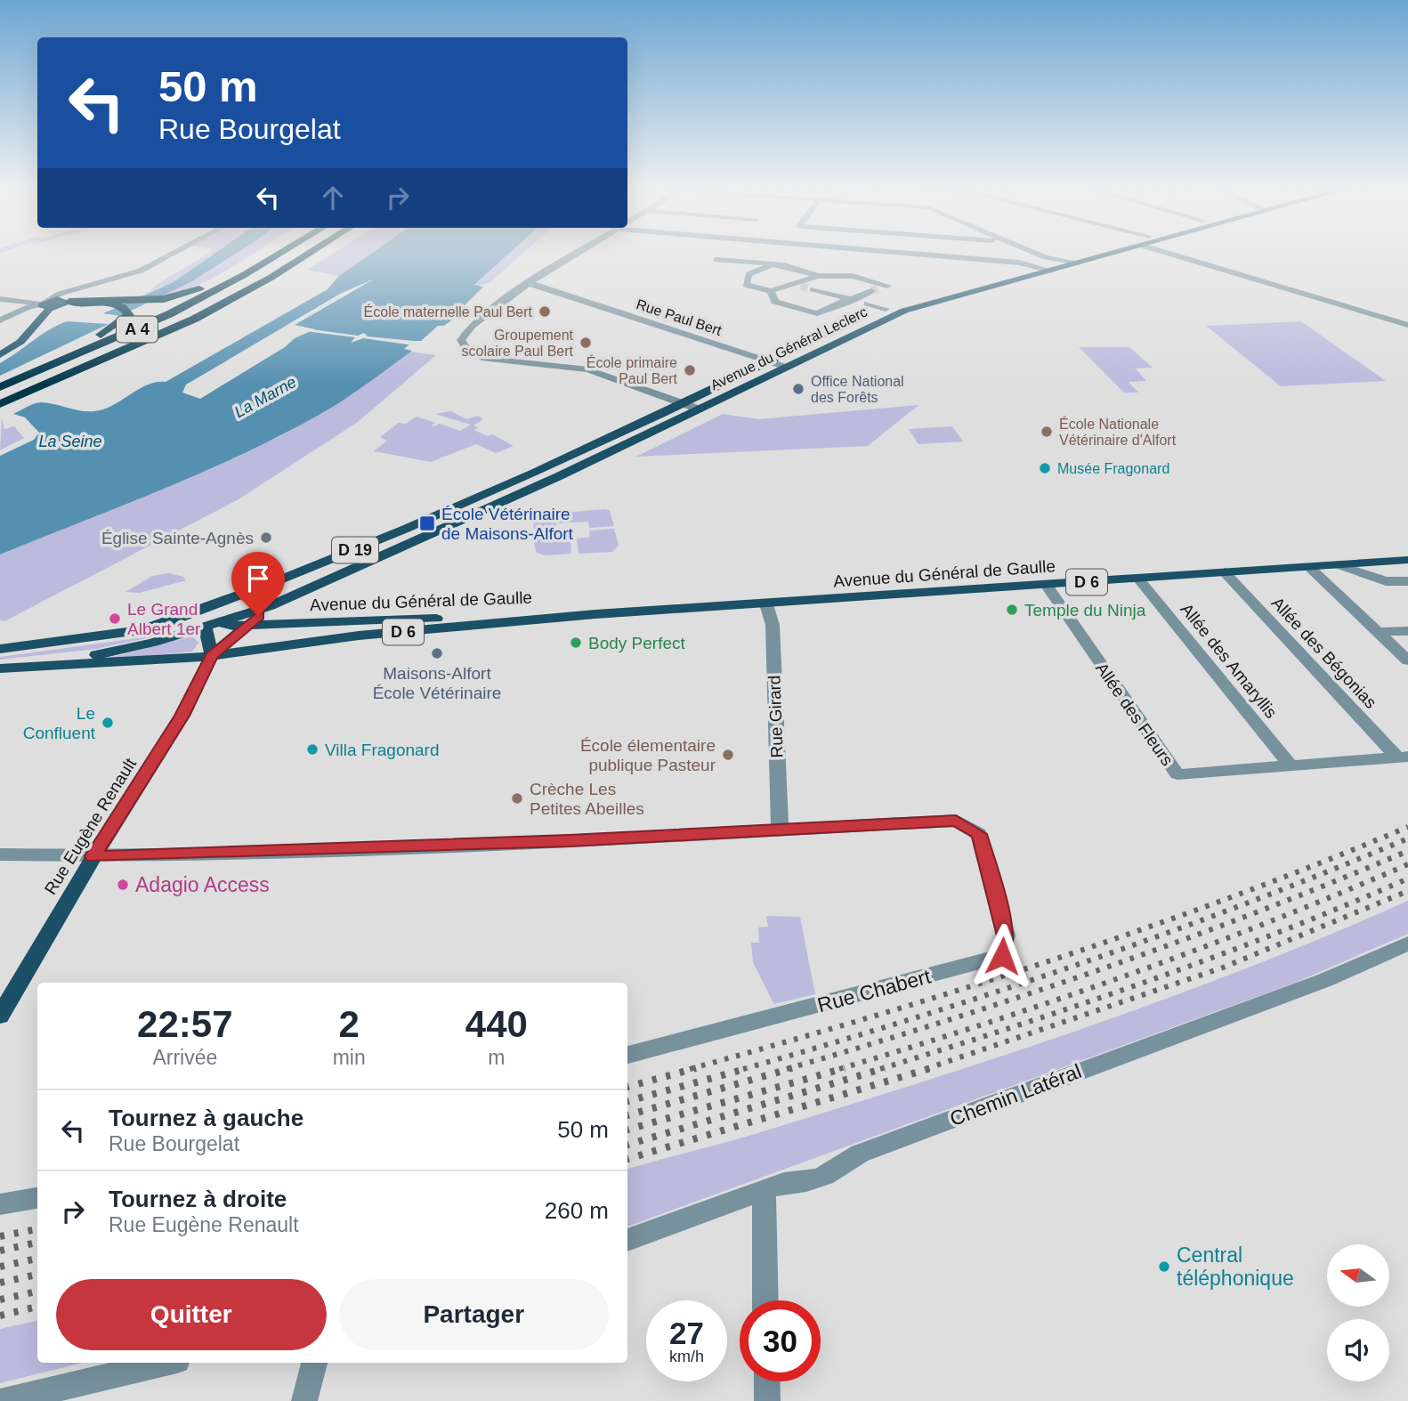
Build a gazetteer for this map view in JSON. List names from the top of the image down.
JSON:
{
  "streets": {
    "highway": ["A 4"],
    "main road": [
      "Avenue du Général Leclerc",
      "D 19",
      "Avenue du Général de Gaulle",
      "D 6",
      "Rue Eugène Renault"
    ],
    "street": [
      "Rue Paul Bert",
      "Allée des Bégonias",
      "Allée des Amaryllis",
      "Allée des Fleurs",
      "Rue Girard",
      "Rue Chabert",
      "Chemin Latéral"
    ]
  },
  "crossings": [
    ["Rue Paul Bert", "Avenue du Général Leclerc"],
    ["Avenue du Général Leclerc", "D 19"],
    ["D 19", "Avenue du Général de Gaulle"],
    ["D 19", "D 6"],
    ["D 19", "Rue Eugène Renault"],
    ["Avenue du Général de Gaulle", "D 6"],
    ["Avenue du Général de Gaulle", "Allée des Bégonias"],
    ["Avenue du Général de Gaulle", "Allée des Amaryllis"],
    ["Avenue du Général de Gaulle", "Allée des Fleurs"],
    ["Avenue du Général de Gaulle", "Rue Girard"],
    ["Avenue du Général de Gaulle", "Rue Eugène Renault"],
    ["D 6", "Rue Eugène Renault"],
    ["Allée des Bégonias", "Allée des Fleurs"],
    ["Allée des Amaryllis", "Allée des Fleurs"],
    ["Rue Girard", "Rue Chabert"]
  ],
  "water": ["La Marne", "La Seine"],
  "places": {
    "other": [
      "École maternelle Paul Bert",
      "Groupement scolaire Paul Bert",
      "École primaire Paul Bert",
      "Office National des Forêts",
      "École Nationale Vétérinaire d'Alfort",
      "Musée Fragonard",
      "Église Sainte-Agnès",
      "Temple du Ninja",
      "Le Grand Albert 1er",
      "Body Perfect",
      "Maisons-Alfort École Vétérinaire",
      "Le Confluent",
      "Villa Fragonard",
      "École élementaire publique Pasteur",
      "Crèche Les Petites Abeilles",
      "Adagio Access",
      "Central téléphonique"
    ],
    "transit": ["École Vétérinaire de Maisons-Alfort"]
  },
  "north": "left",
  "page": {
    "turn": ["50 m", "Rue Bourgelat"],
    "eta": [
      "22:57",
      "Arrivée",
      "2",
      "min",
      "440",
      "m"
    ],
    "list": [
      {
        "name": "Tournez à gauche",
        "note": "Rue Bourgelat",
        "value": "50 m"
      },
      {
        "name": "Tournez à droite",
        "note": "Rue Eugène Renault",
        "value": "260 m"
      }
    ],
    "buttons": ["Quitter", "Partager"],
    "speed": "27 km/h",
    "limit": "30"
  }
}
